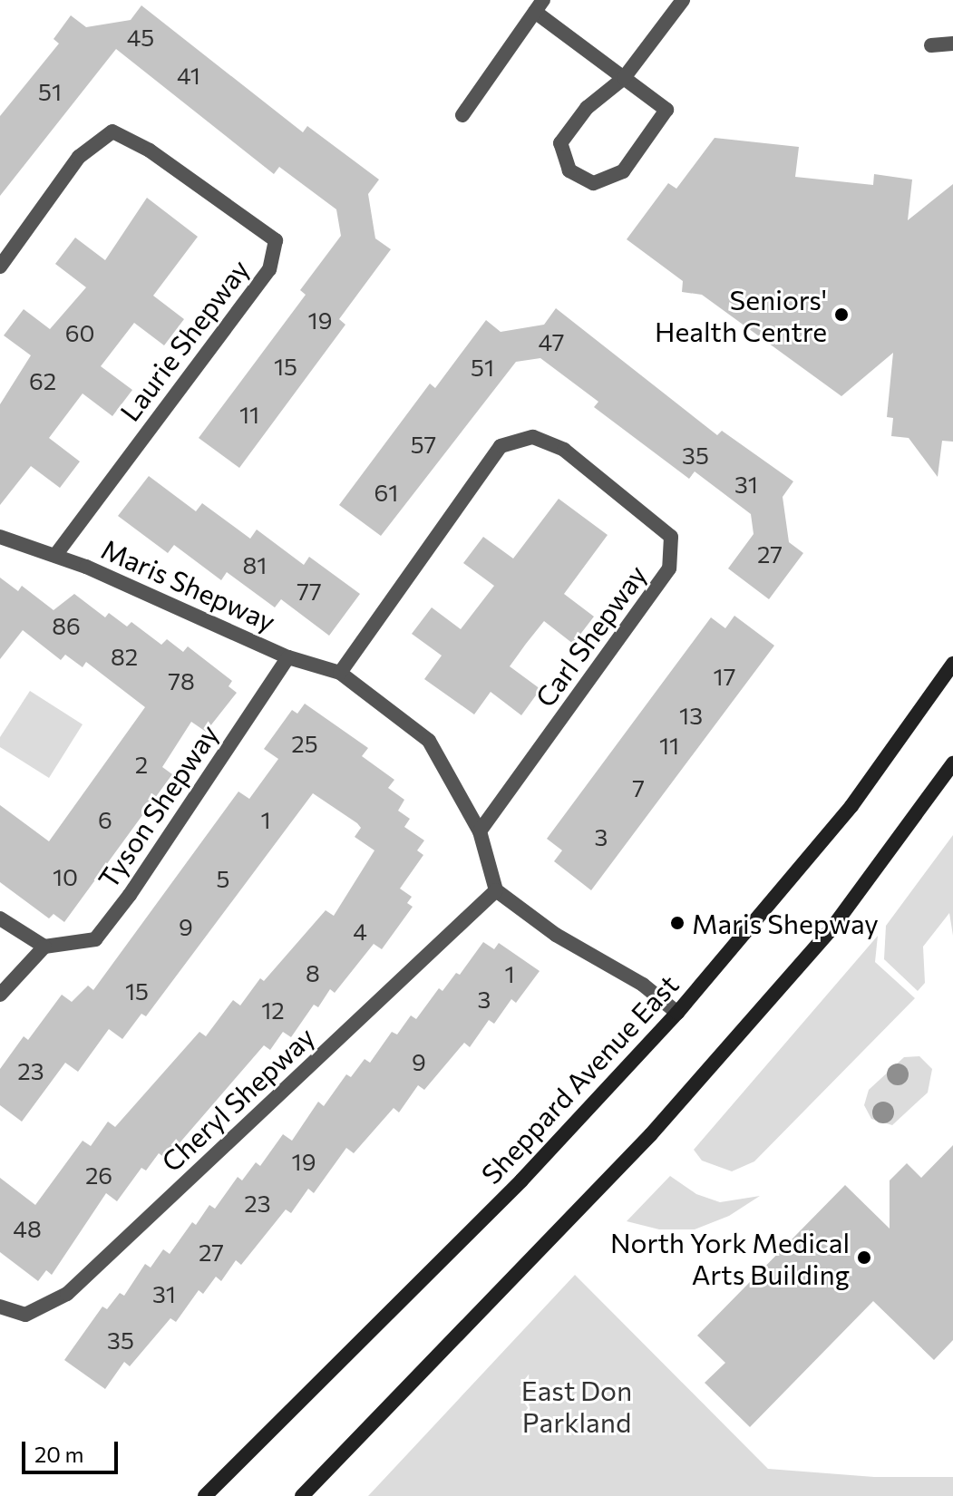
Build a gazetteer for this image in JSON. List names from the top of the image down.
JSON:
{
  "streets": {
    "main road": ["Sheppard Avenue East"],
    "street": [
      "Laurie Shepway",
      "Maris Shepway",
      "Carl Shepway",
      "Tyson Shepway",
      "Cheryl Shepway"
    ]
  },
  "crossings": [
    ["Laurie Shepway", "Maris Shepway"],
    ["Maris Shepway", "Carl Shepway"],
    ["Maris Shepway", "Tyson Shepway"],
    ["Maris Shepway", "Cheryl Shepway"]
  ],
  "parks": ["East Don Parkland"],
  "places": ["Seniors' Health Centre", "Maris Shepway", "North York Medical Arts Building"],
  "house_numbers": [
    "45",
    "41",
    "51",
    "19",
    "60",
    "47",
    "15",
    "51",
    "62",
    "11",
    "57",
    "35",
    "31",
    "61",
    "27",
    "81",
    "77",
    "86",
    "82",
    "17",
    "78",
    "13",
    "25",
    "11",
    "2",
    "7",
    "6",
    "1",
    "3",
    "10",
    "5",
    "9",
    "4",
    "8",
    "1",
    "15",
    "3",
    "12",
    "9",
    "23",
    "19",
    "26",
    "23",
    "48",
    "27",
    "31",
    "35"
  ],
  "scale_bar": "20 m"
}
